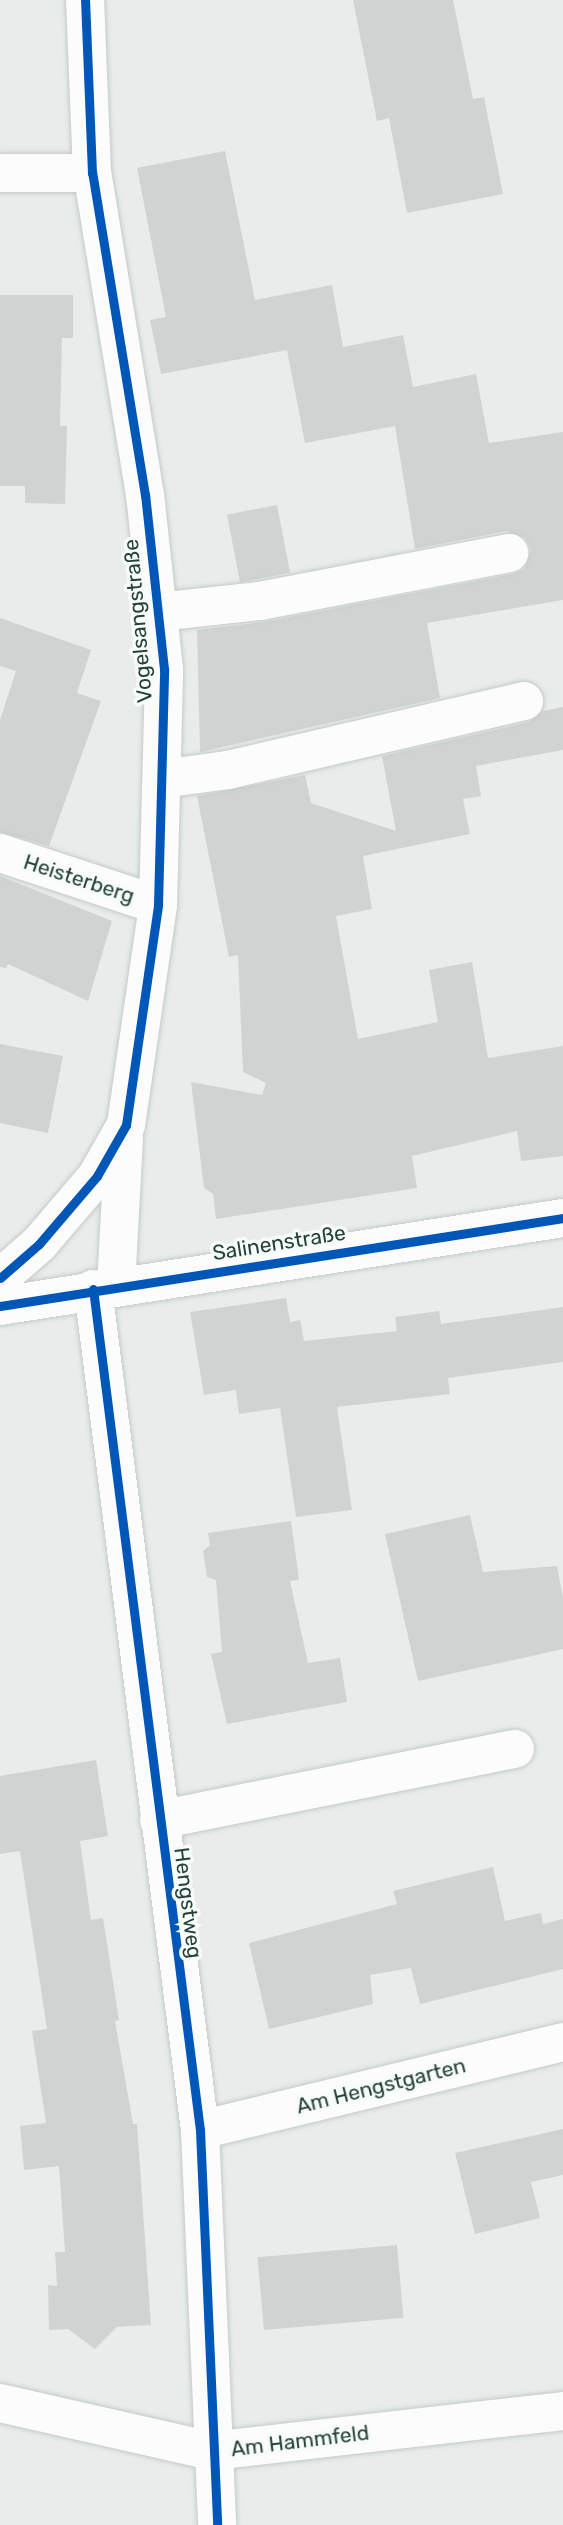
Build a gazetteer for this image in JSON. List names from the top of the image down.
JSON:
{
  "streets": {
    "street": [
      "Vogelsangstraße",
      "Heisterberg",
      "Salinenstraße",
      "Hengstweg",
      "Am Hengstgarten",
      "Am Hammfeld"
    ]
  },
  "crossings": [
    ["Vogelsangstraße", "Heisterberg"],
    ["Vogelsangstraße", "Salinenstraße"],
    ["Vogelsangstraße", "Hengstweg"],
    ["Salinenstraße", "Hengstweg"],
    ["Hengstweg", "Am Hengstgarten"],
    ["Hengstweg", "Am Hammfeld"]
  ]
}
